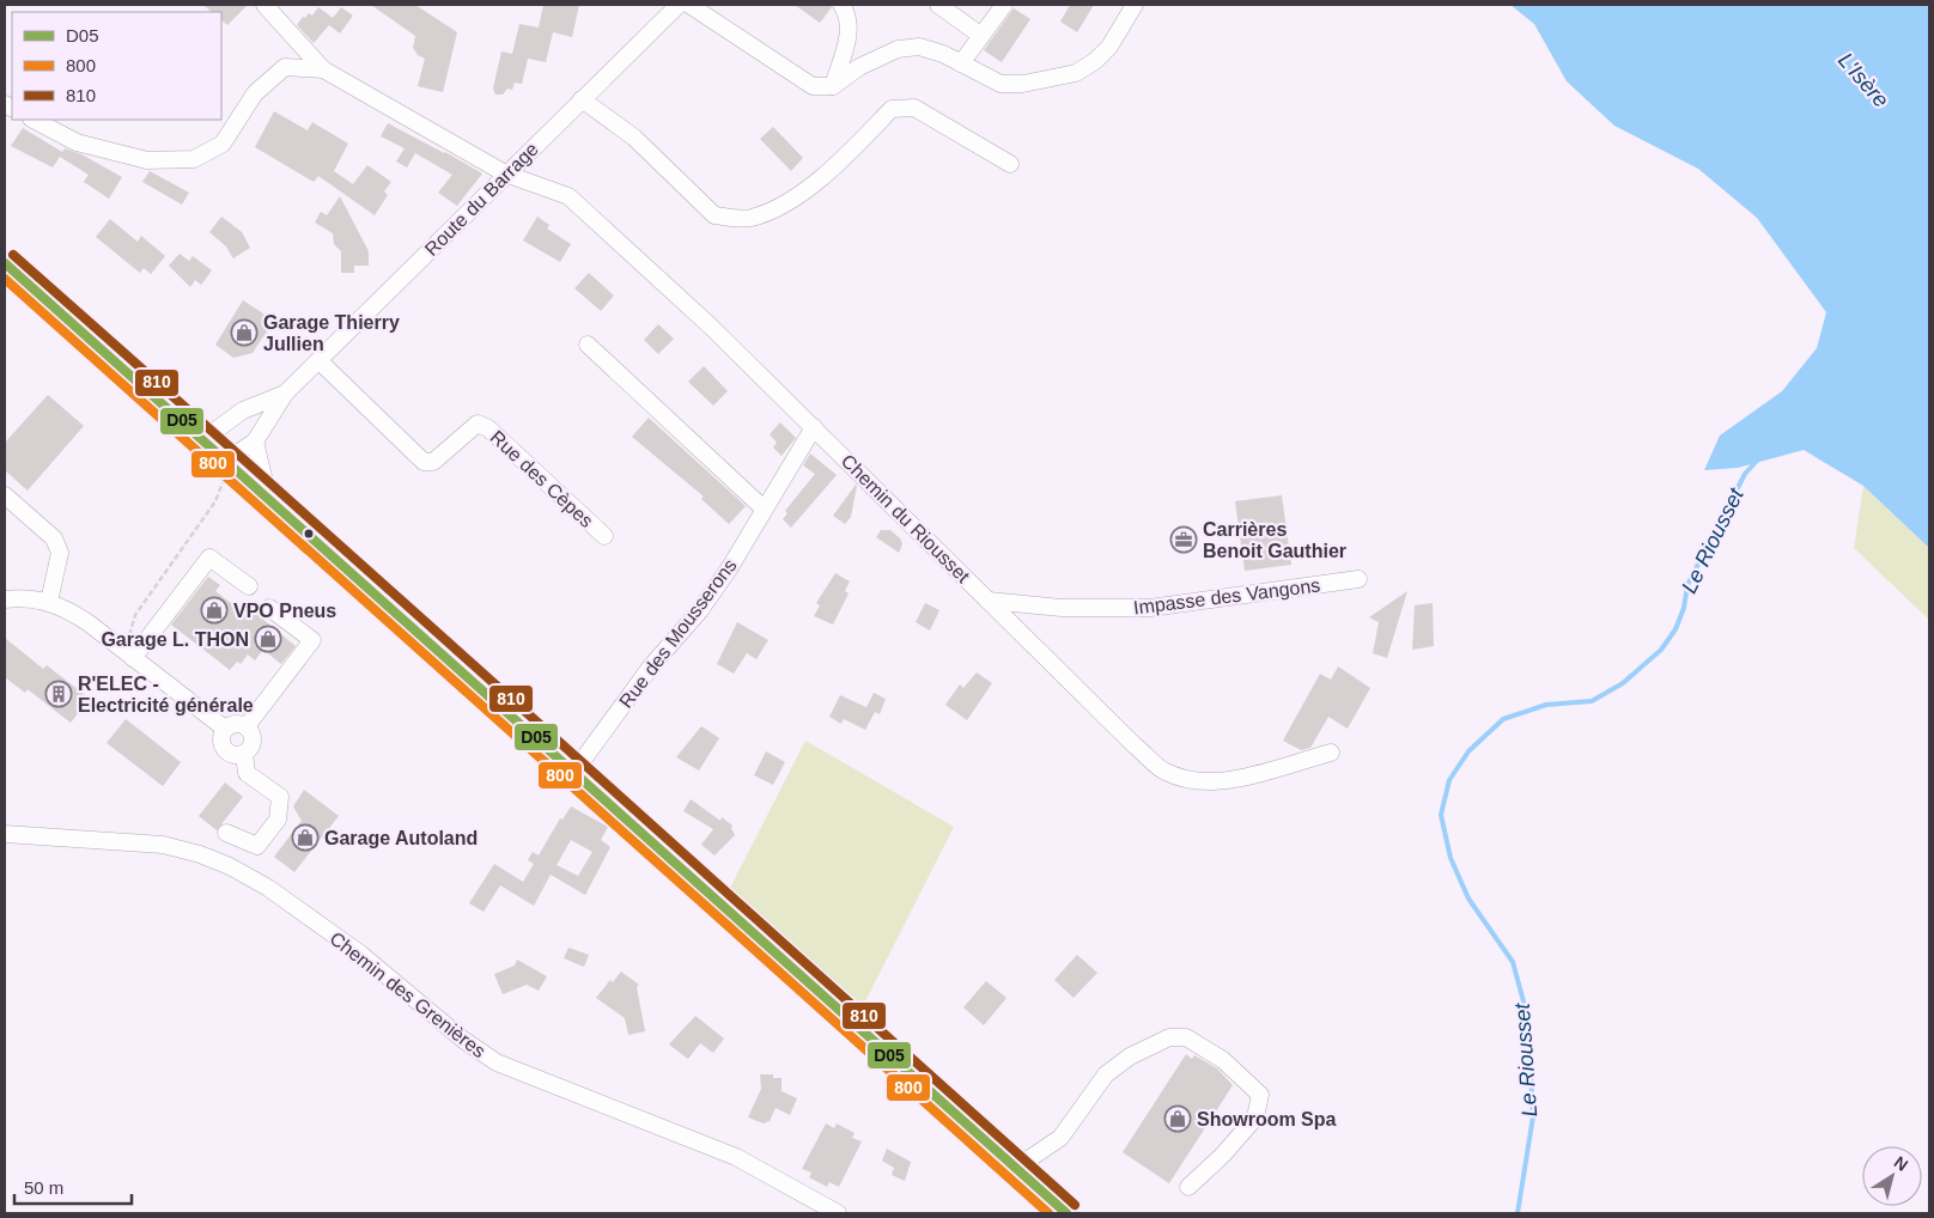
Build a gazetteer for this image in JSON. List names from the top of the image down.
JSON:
{
  "streets": {
    "street": [
      "Route du Barrage",
      "Rue des Cèpes",
      "Chemin du Riousset",
      "Impasse des Vangons",
      "Rue des Mousserons",
      "Chemin des Grenières"
    ]
  },
  "crossings": [
    ["Route du Barrage", "Rue des Cèpes"],
    ["Route du Barrage", "Chemin du Riousset"],
    ["Chemin du Riousset", "Impasse des Vangons"],
    ["Chemin du Riousset", "Rue des Mousserons"]
  ],
  "water": ["L'Isère", "Le Riousset"],
  "places": {
    "shop": [
      "Garage Thierry Jullien",
      "VPO Pneus",
      "Garage L. THON",
      "Garage Autoland",
      "Showroom Spa"
    ],
    "office": ["Carrières Benoit Gauthier"],
    "building": ["R'ELEC - Electricité générale"]
  },
  "lines": ["transit line 810", "transit line D05", "transit line 800"],
  "legend": ["D05", "800", "810"],
  "scale_bar": "50 m",
  "north": "top right"
}
